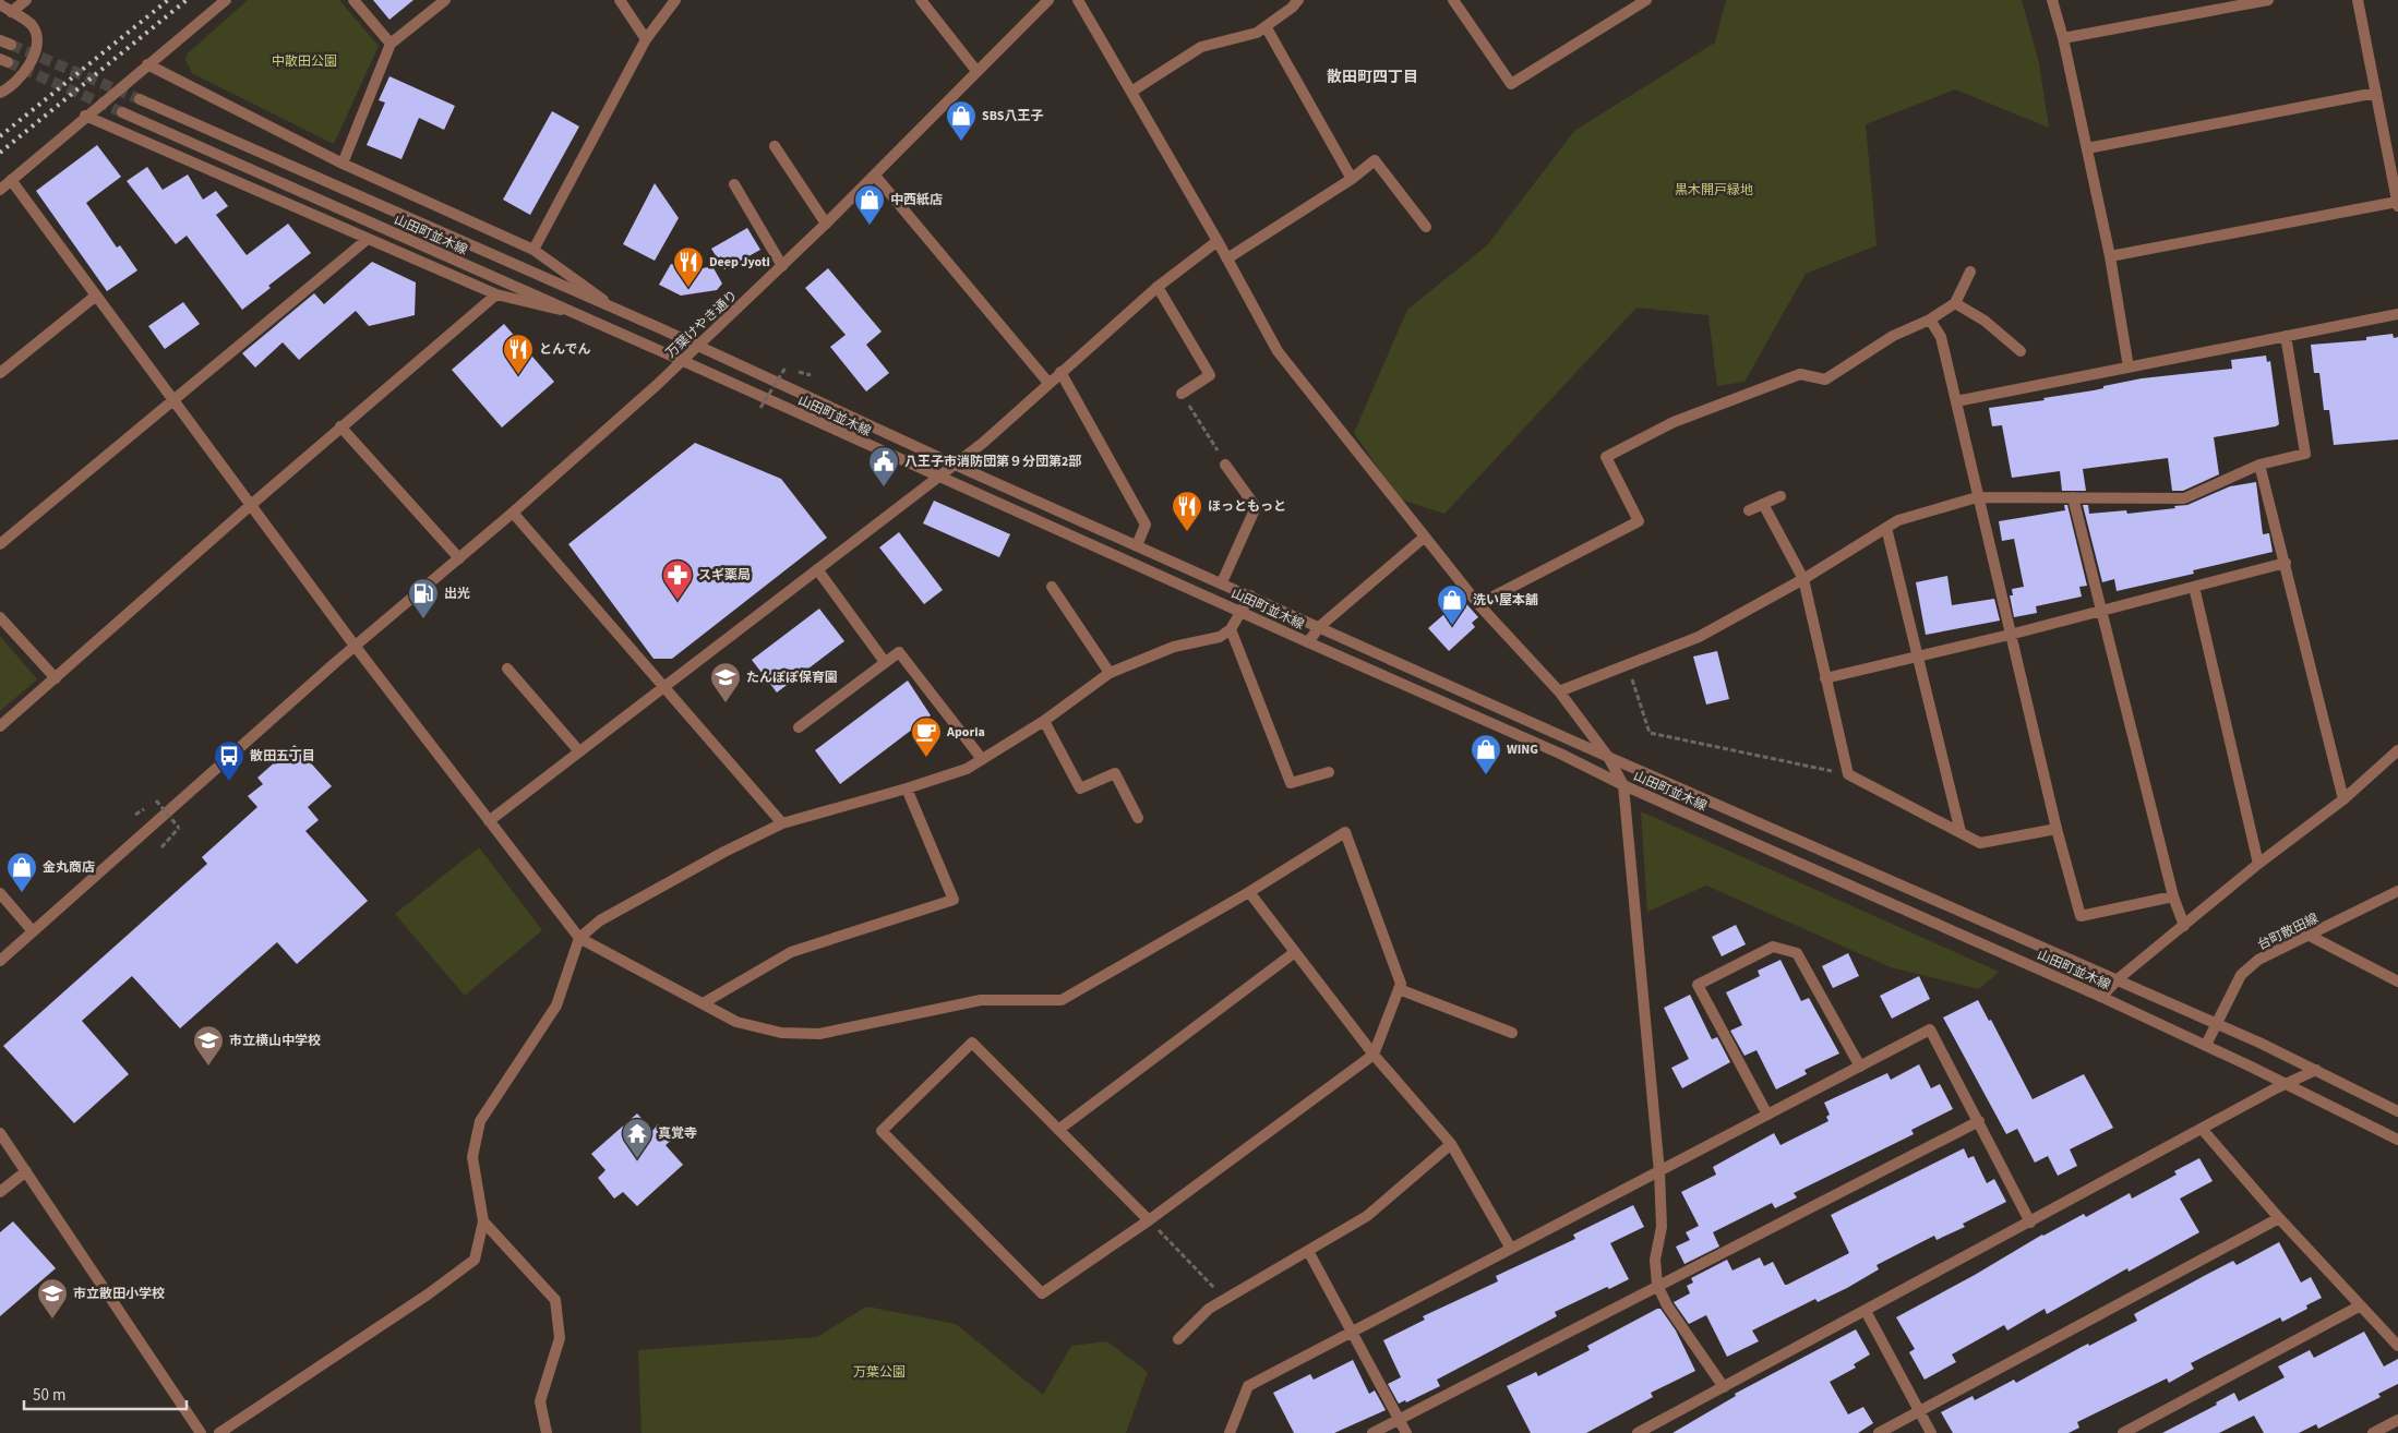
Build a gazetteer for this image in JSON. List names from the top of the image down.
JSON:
{
  "streets": {
    "street": ["山田町並木線", "万葉けやき通り", "台町散田線"]
  },
  "crossings": [
    ["山田町並木線", "万葉けやき通り"],
    ["山田町並木線", "台町散田線"]
  ],
  "districts": ["散田町四丁目"],
  "parks": ["中散田公園", "黒木開戸緑地", "万葉公園"],
  "places": {
    "shop": [
      "SBS八王子",
      "中西紙店",
      "洗い屋本舗",
      "WING",
      "金丸商店"
    ],
    "restaurant": ["Deep Jyoti", "とんでん", "ほっともっと"],
    "public building": ["八王子市消防団第９分団第2部"],
    "pharmacy": ["スギ薬局"],
    "fuel station": ["出光"],
    "school or university": ["たんぽぽ保育園", "市立横山中学校", "市立散田小学校"],
    "cafe": ["Aporia"],
    "bus stop": ["散田五丁目"],
    "temple": ["真覚寺"]
  },
  "scale_bar": "50 m"
}
